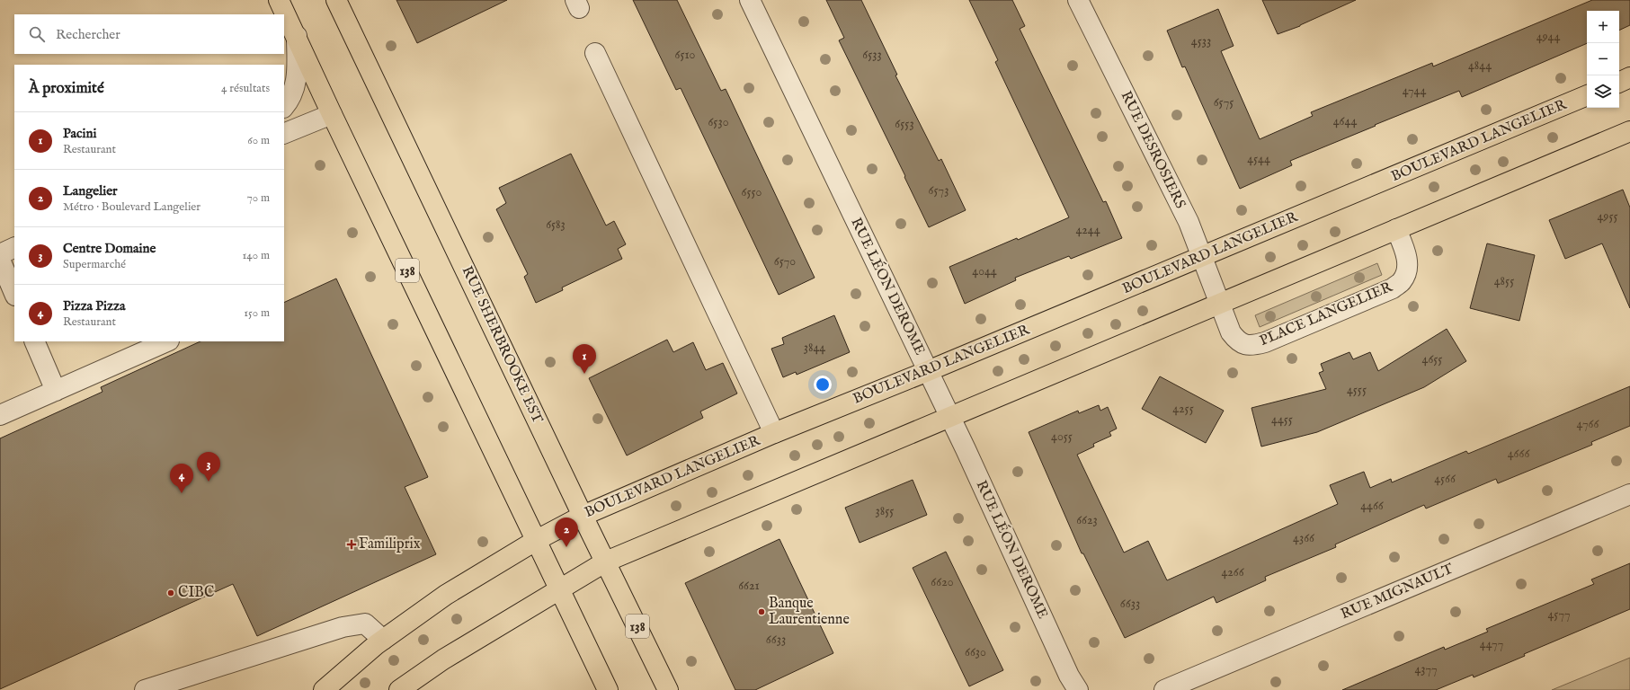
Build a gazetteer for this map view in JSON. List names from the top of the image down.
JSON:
{
  "streets": {
    "main road": ["BOULEVARD LANGELIER", "138", "RUE SHERBROOKE EST"],
    "street": [
      "RUE DESROSIERS",
      "RUE LÉON DEROME",
      "PLACE LANGELIER",
      "RUE MIGNAULT"
    ]
  },
  "crossings": [
    ["BOULEVARD LANGELIER", "RUE DESROSIERS"],
    ["BOULEVARD LANGELIER", "138"],
    ["BOULEVARD LANGELIER", "RUE LÉON DEROME"],
    ["BOULEVARD LANGELIER", "RUE SHERBROOKE EST"],
    ["RUE DESROSIERS", "PLACE LANGELIER"]
  ],
  "places": {
    "health": ["Familiprix"],
    "other": ["CIBC", "Banque Laurentienne"]
  },
  "house_numbers": [
    "4944",
    "4533",
    "6510",
    "6533",
    "4844",
    "4744",
    "6575",
    "4644",
    "6530",
    "6553",
    "4544",
    "6573",
    "6550",
    "4955",
    "6583",
    "4244",
    "6570",
    "4044",
    "4855",
    "3844",
    "4655",
    "4555",
    "4255",
    "4455",
    "4766",
    "4055",
    "4666",
    "4566",
    "4466",
    "3855",
    "6623",
    "4366",
    "4266",
    "6620",
    "6621",
    "6633",
    "4577",
    "6633",
    "4477",
    "6630",
    "4377"
  ],
  "page": {
    "map_buttons": ["+", "−"],
    "search": "Rechercher",
    "heading": ["À proximité", "4 résultats"],
    "list": [
      {
        "mark": "1",
        "name": "Pacini",
        "note": "Restaurant",
        "value": "60 m"
      },
      {
        "mark": "2",
        "name": "Langelier",
        "note": "Métro · Boulevard Langelier",
        "value": "70 m"
      },
      {
        "mark": "3",
        "name": "Centre Domaine",
        "note": "Supermarché",
        "value": "140 m"
      },
      {
        "mark": "4",
        "name": "Pizza Pizza",
        "note": "Restaurant",
        "value": "150 m"
      }
    ],
    "pins": [
      "1",
      "3",
      "4",
      "2"
    ]
  }
}
